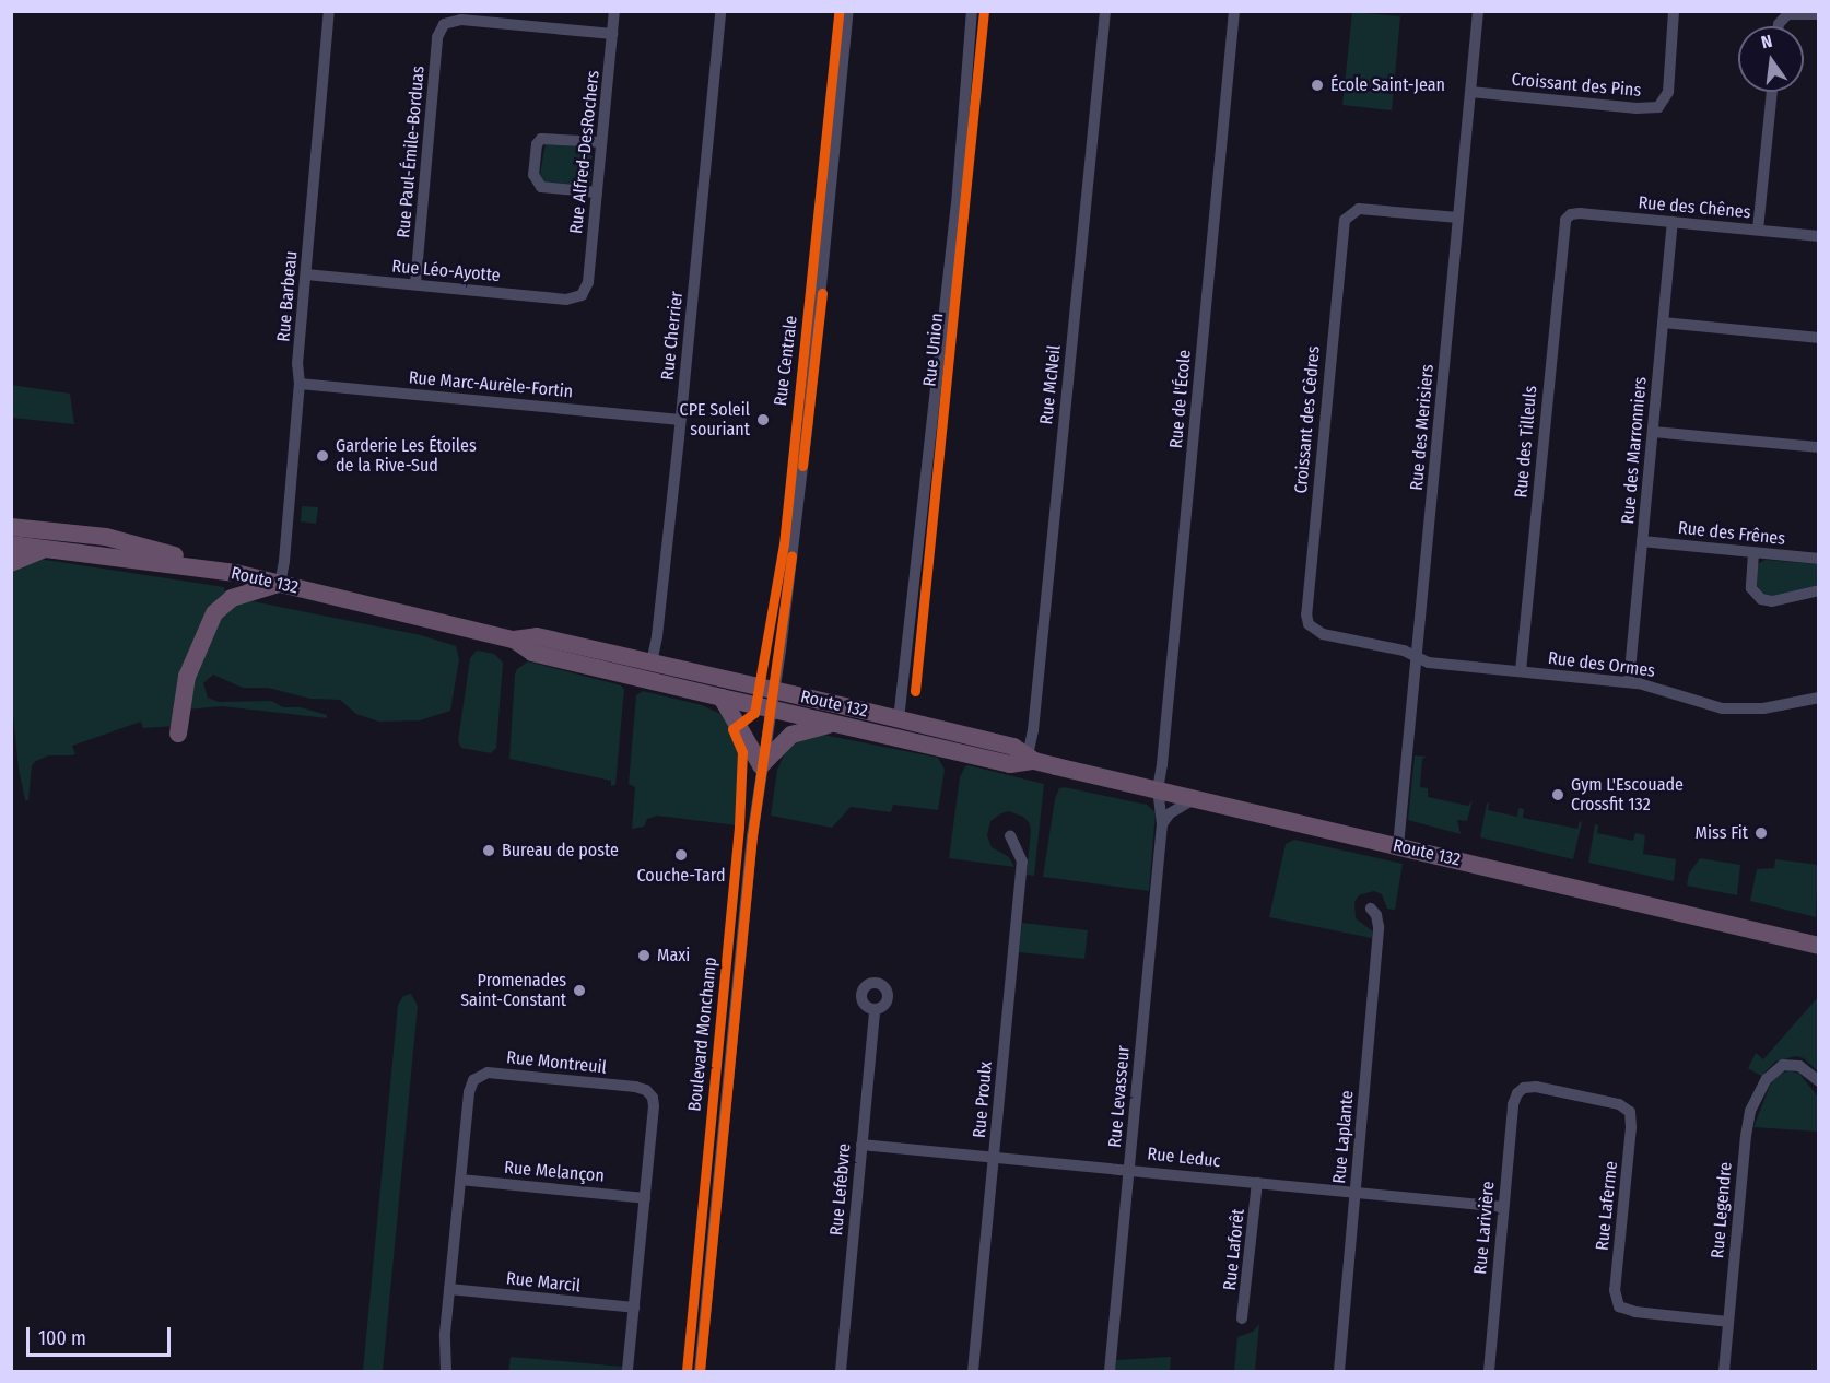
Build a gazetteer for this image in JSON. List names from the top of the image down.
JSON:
{
  "streets": {
    "highway": ["Route 132"],
    "street": [
      "Croissant des Pins",
      "Rue Paul-Émile-Borduas",
      "Rue Alfred-DesRochers",
      "Rue des Chênes",
      "Rue Léo-Ayotte",
      "Rue Barbeau",
      "Rue Cherrier",
      "Rue Union",
      "Rue Centrale",
      "Rue Marc-Aurèle-Fortin",
      "Rue McNeil",
      "Rue de l'École",
      "Croissant des Cèdres",
      "Rue des Merisiers",
      "Rue des Tilleuls",
      "Rue des Marronniers",
      "Rue des Frênes",
      "Rue des Ormes",
      "Boulevard Monchamp",
      "Rue Montreuil",
      "Rue Levasseur",
      "Rue Proulx",
      "Rue Laplante",
      "Rue Leduc",
      "Rue Melançon",
      "Rue Lefebvre",
      "Rue Laferme",
      "Rue Legendre",
      "Rue Larivière",
      "Rue Laforêt",
      "Rue Marcil"
    ]
  },
  "crossings": [
    ["Croissant des Pins", "Rue des Merisiers"],
    ["Rue Paul-Émile-Borduas", "Rue Alfred-DesRochers"],
    ["Rue Paul-Émile-Borduas", "Rue Léo-Ayotte"],
    ["Rue Alfred-DesRochers", "Rue Léo-Ayotte"],
    ["Rue des Chênes", "Rue des Tilleuls"],
    ["Rue des Chênes", "Rue des Marronniers"],
    ["Rue Léo-Ayotte", "Rue Barbeau"],
    ["Rue Barbeau", "Rue Marc-Aurèle-Fortin"],
    ["Rue Barbeau", "Route 132"],
    ["Rue Cherrier", "Rue Marc-Aurèle-Fortin"],
    ["Rue Cherrier", "Route 132"],
    ["Rue Union", "Route 132"],
    ["Rue Centrale", "Route 132"],
    ["Rue Centrale", "Boulevard Monchamp"],
    ["Rue McNeil", "Route 132"],
    ["Rue de l'École", "Route 132"],
    ["Rue de l'École", "Rue Levasseur"],
    ["Croissant des Cèdres", "Rue des Merisiers"],
    ["Croissant des Cèdres", "Rue des Ormes"],
    ["Rue des Merisiers", "Route 132"],
    ["Rue des Merisiers", "Rue des Ormes"],
    ["Rue des Tilleuls", "Rue des Ormes"],
    ["Rue des Marronniers", "Rue des Frênes"],
    ["Rue des Marronniers", "Rue des Ormes"],
    ["Route 132", "Boulevard Monchamp"],
    ["Route 132", "Rue Levasseur"],
    ["Rue Montreuil", "Rue Melançon"],
    ["Rue Montreuil", "Rue Marcil"],
    ["Rue Levasseur", "Rue Leduc"],
    ["Rue Proulx", "Rue Leduc"],
    ["Rue Laplante", "Rue Leduc"],
    ["Rue Leduc", "Rue Lefebvre"],
    ["Rue Leduc", "Rue Larivière"],
    ["Rue Leduc", "Rue Laforêt"],
    ["Rue Laferme", "Rue Legendre"],
    ["Rue Laferme", "Rue Larivière"]
  ],
  "places": [
    "École Saint-Jean",
    "CPE Soleil souriant",
    "Garderie Les Étoiles de la Rive-Sud",
    "Gym L'Escouade Crossfit 132",
    "Miss Fit",
    "Bureau de poste",
    "Couche-Tard",
    "Maxi",
    "Promenades Saint-Constant"
  ],
  "scale_bar": "100 m",
  "north": "top"
}
